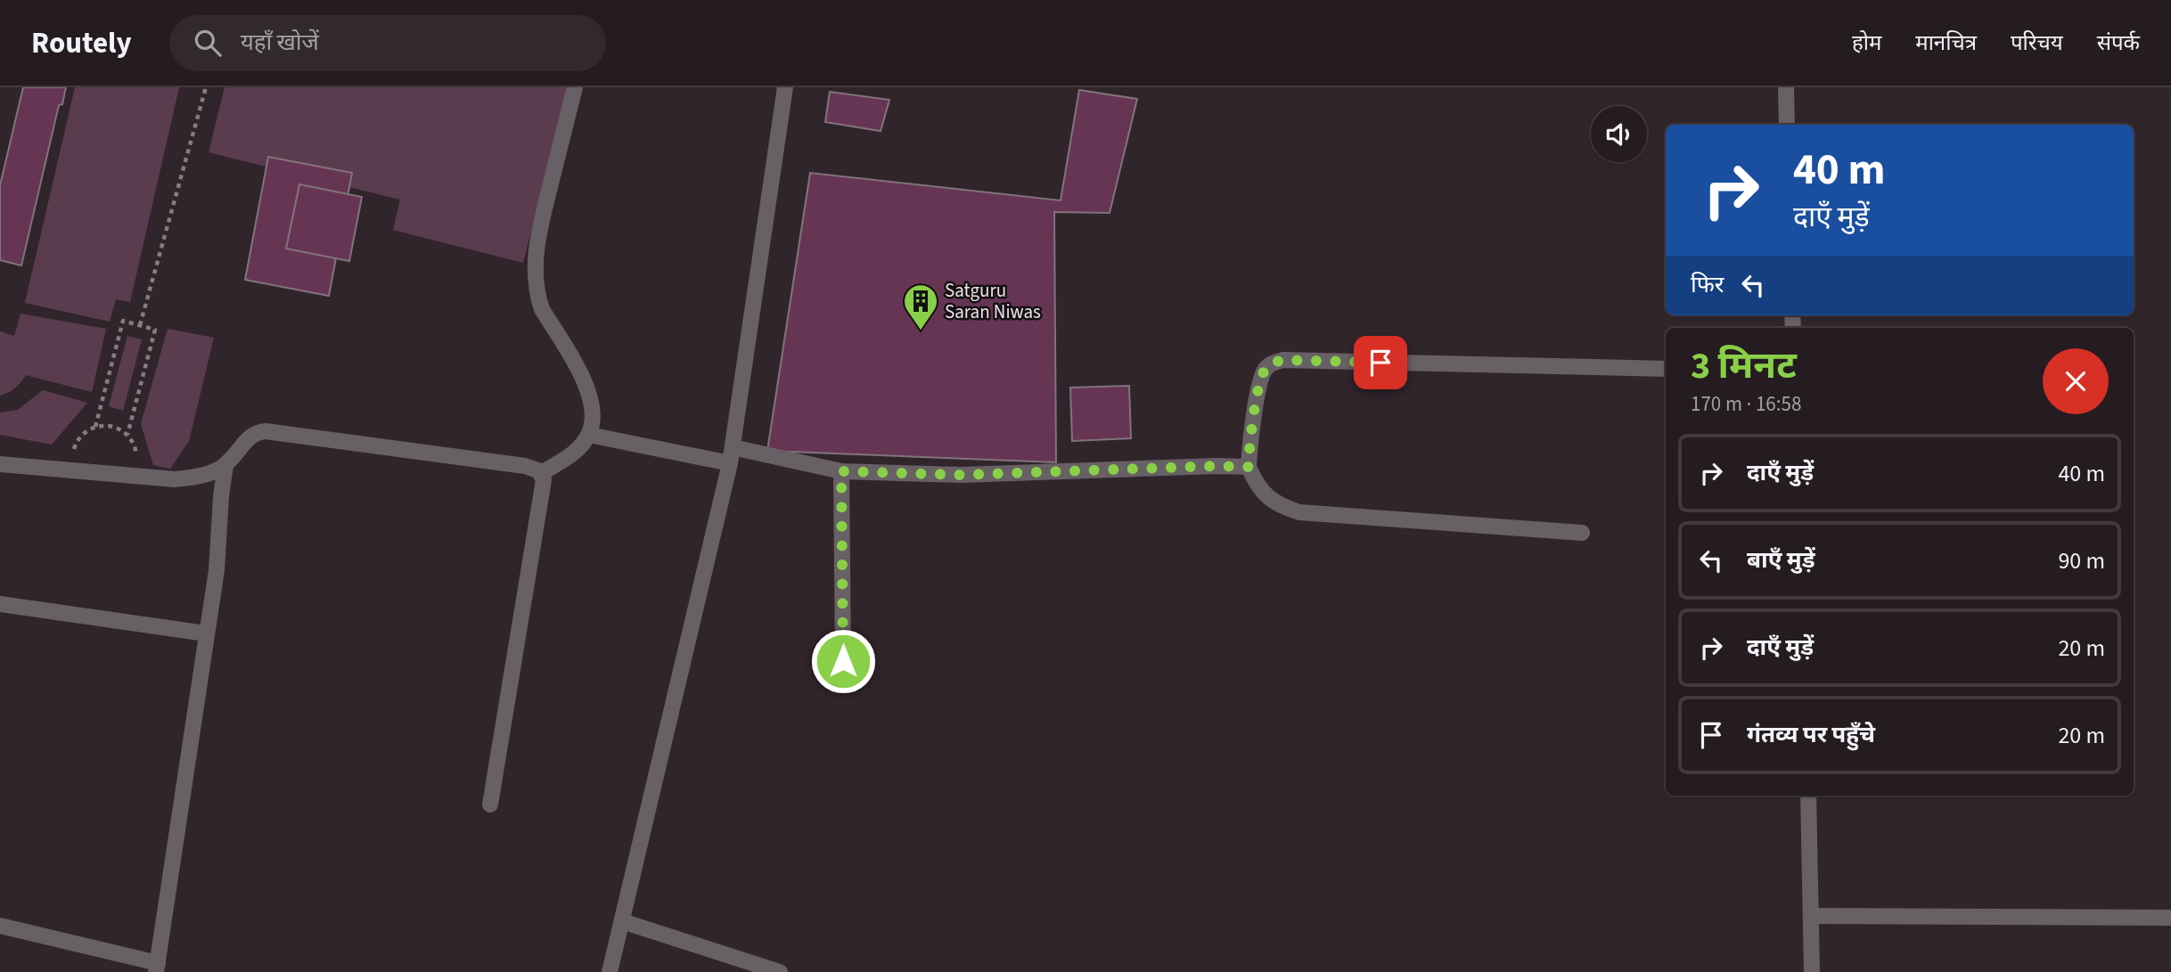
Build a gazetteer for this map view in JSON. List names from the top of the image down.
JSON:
{
  "places": {
    "building": ["Satguru Saran Niwas"]
  },
  "page": {
    "header": "Routely",
    "search": "यहाँ खोजें",
    "nav": [
      "होम",
      "मानचित्र",
      "परिचय",
      "संपर्क"
    ],
    "turn": ["40 m", "दाएँ मुड़ें"],
    "then": "फिर",
    "heading": ["3 मिनट", "170 m · 16:58"],
    "list": [
      {
        "name": "दाएँ मुड़ें",
        "value": "40 m"
      },
      {
        "name": "बाएँ मुड़ें",
        "value": "90 m"
      },
      {
        "name": "दाएँ मुड़ें",
        "value": "20 m"
      },
      {
        "name": "गंतव्य पर पहुँचे",
        "value": "20 m"
      }
    ]
  }
}
